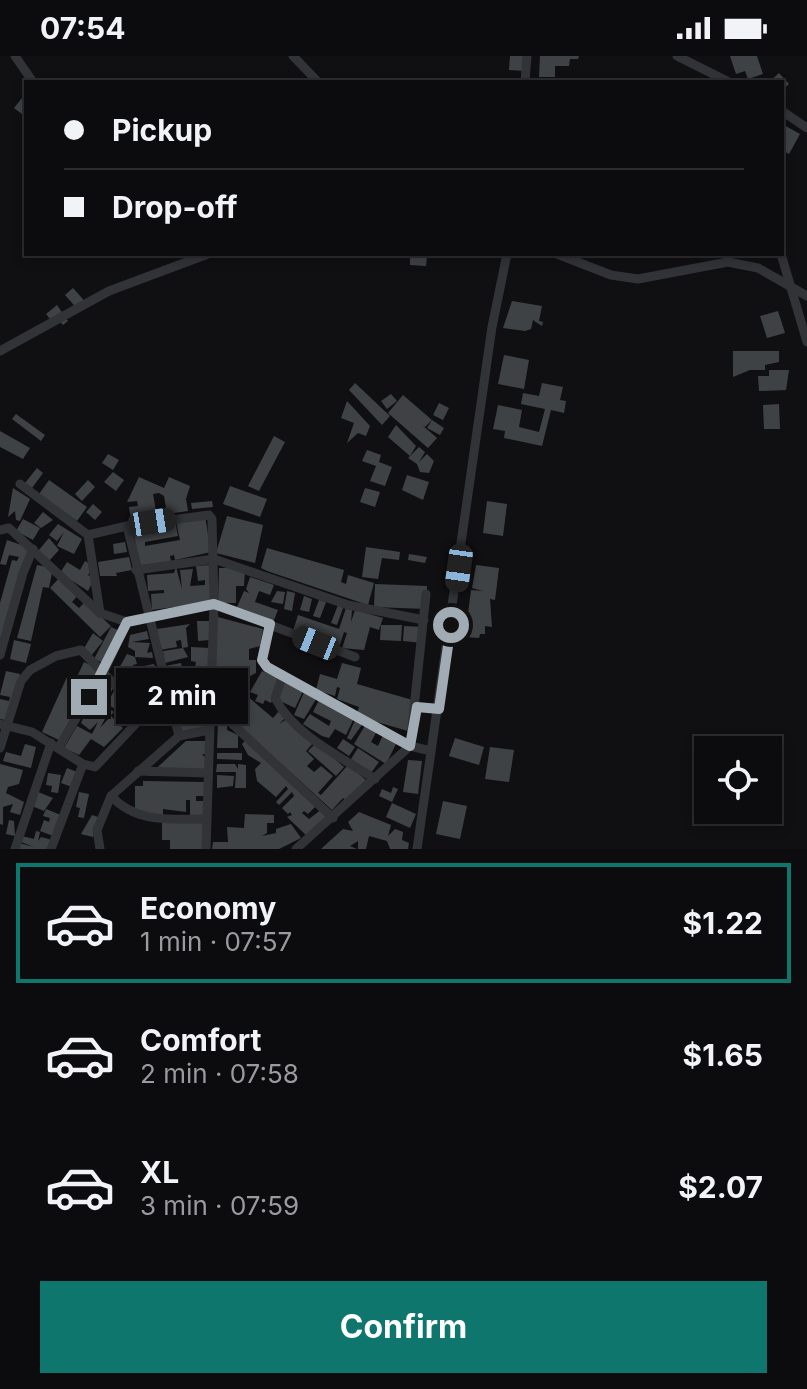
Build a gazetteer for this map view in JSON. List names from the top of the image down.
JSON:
{
  "page": {
    "status": "07:54",
    "banner": ["Pickup", "Drop-off"],
    "bubble": "2 min",
    "list": [
      {
        "name": "Economy",
        "note": "1 min · 07:57",
        "value": "$1.22"
      },
      {
        "name": "Comfort",
        "note": "2 min · 07:58",
        "value": "$1.65"
      },
      {
        "name": "XL",
        "note": "3 min · 07:59",
        "value": "$2.07"
      }
    ],
    "buttons": "Confirm"
  }
}
